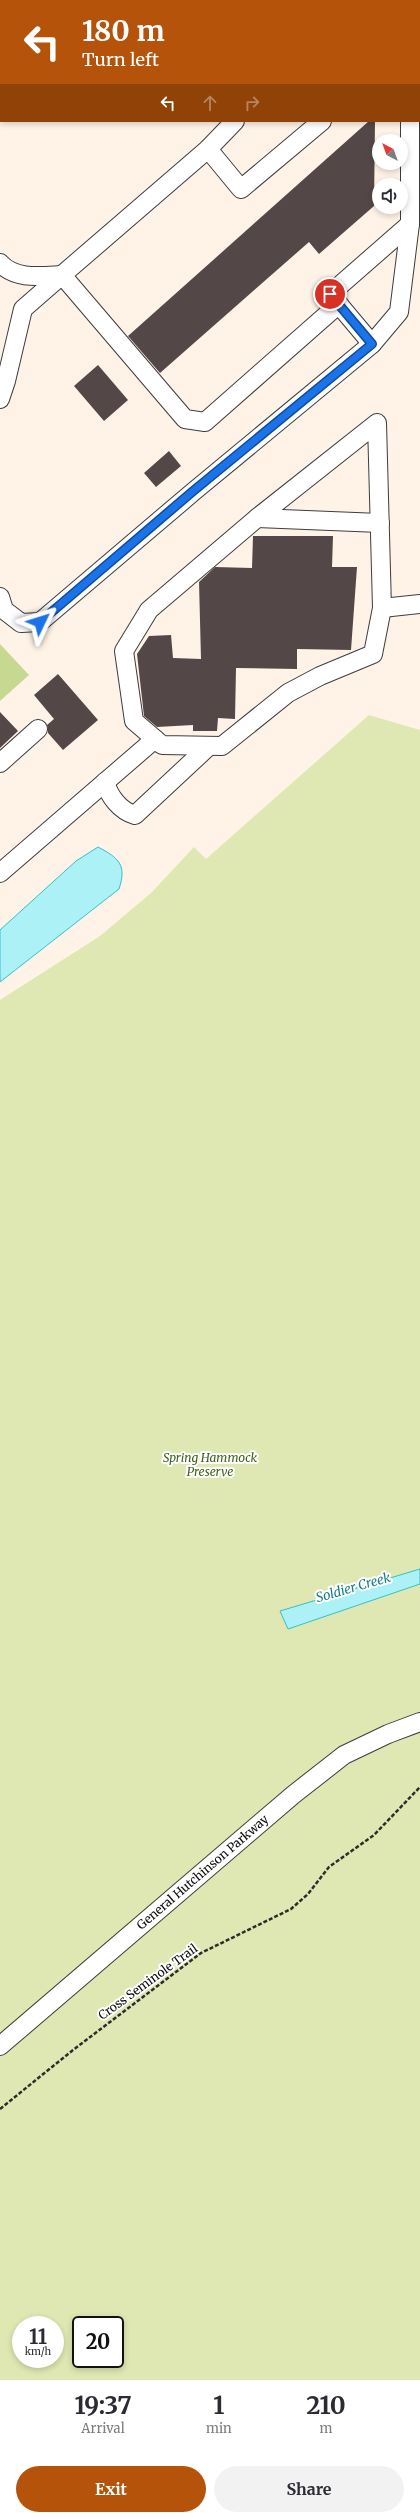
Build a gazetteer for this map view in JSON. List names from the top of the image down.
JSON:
{
  "streets": {
    "street": ["General Hutchinson Parkway"],
    "path": ["Cross Seminole Trail"]
  },
  "water": ["Soldier Creek"],
  "parks": ["Spring Hammock Preserve"],
  "north": "top left",
  "page": {
    "turn": ["180 m", "Turn left"],
    "speed": "11 km/h",
    "limit": "20",
    "eta": [
      "19:37",
      "Arrival",
      "1",
      "min",
      "210",
      "m"
    ],
    "buttons": ["Exit", "Share"]
  }
}
